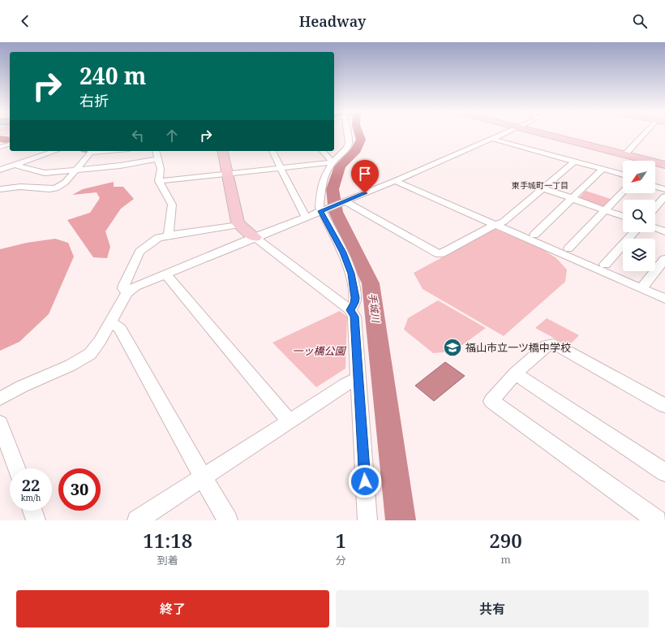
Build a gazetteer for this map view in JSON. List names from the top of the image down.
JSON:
{
  "districts": ["東手城町一丁目"],
  "water": ["手城川"],
  "parks": ["一ッ橋公園"],
  "places": {
    "school or university": ["福山市立一ツ橋中学校"]
  },
  "north": "bottom left",
  "page": {
    "header": "Headway",
    "turn": ["240 m", "右折"],
    "speed": "22 km/h",
    "limit": "30",
    "eta": [
      "11:18",
      "到着",
      "1",
      "分",
      "290",
      "m"
    ],
    "buttons": ["終了", "共有"]
  }
}
